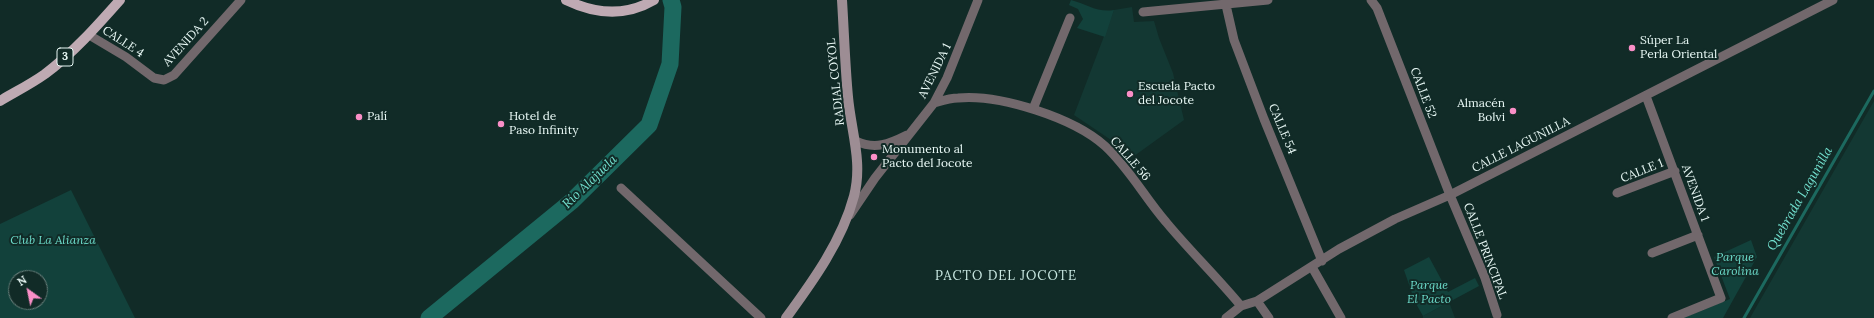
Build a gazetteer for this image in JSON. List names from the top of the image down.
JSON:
{
  "streets": {
    "main road": ["3"],
    "street": [
      "CALLE 4",
      "AVENIDA 2",
      "AVENIDA 1",
      "RADIAL COYOL",
      "CALLE 52",
      "CALLE 54",
      "CALLE LAGUNILLA",
      "CALLE 56",
      "CALLE 1",
      "CALLE PRINCIPAL"
    ]
  },
  "crossings": [
    ["CALLE 4", "AVENIDA 2"],
    ["CALLE 4", "3"],
    ["AVENIDA 1", "RADIAL COYOL"],
    ["AVENIDA 1", "CALLE LAGUNILLA"],
    ["AVENIDA 1", "CALLE 56"],
    ["AVENIDA 1", "CALLE 1"],
    ["CALLE 52", "CALLE LAGUNILLA"],
    ["CALLE 52", "CALLE PRINCIPAL"],
    ["CALLE 54", "CALLE LAGUNILLA"],
    ["CALLE LAGUNILLA", "CALLE 56"],
    ["CALLE LAGUNILLA", "CALLE PRINCIPAL"]
  ],
  "districts": ["PACTO DEL JOCOTE"],
  "water": ["Río Alajuela", "Quebrada Lagunilla"],
  "parks": ["Club La Alianza", "Parque Carolina", "Parque El Pacto"],
  "places": [
    "Súper La Perla Oriental",
    "Escuela Pacto del Jocote",
    "Almacén Bolvi",
    "Palí",
    "Hotel de Paso Infinity",
    "Monumento al Pacto del Jocote"
  ],
  "north": "top left"
}
